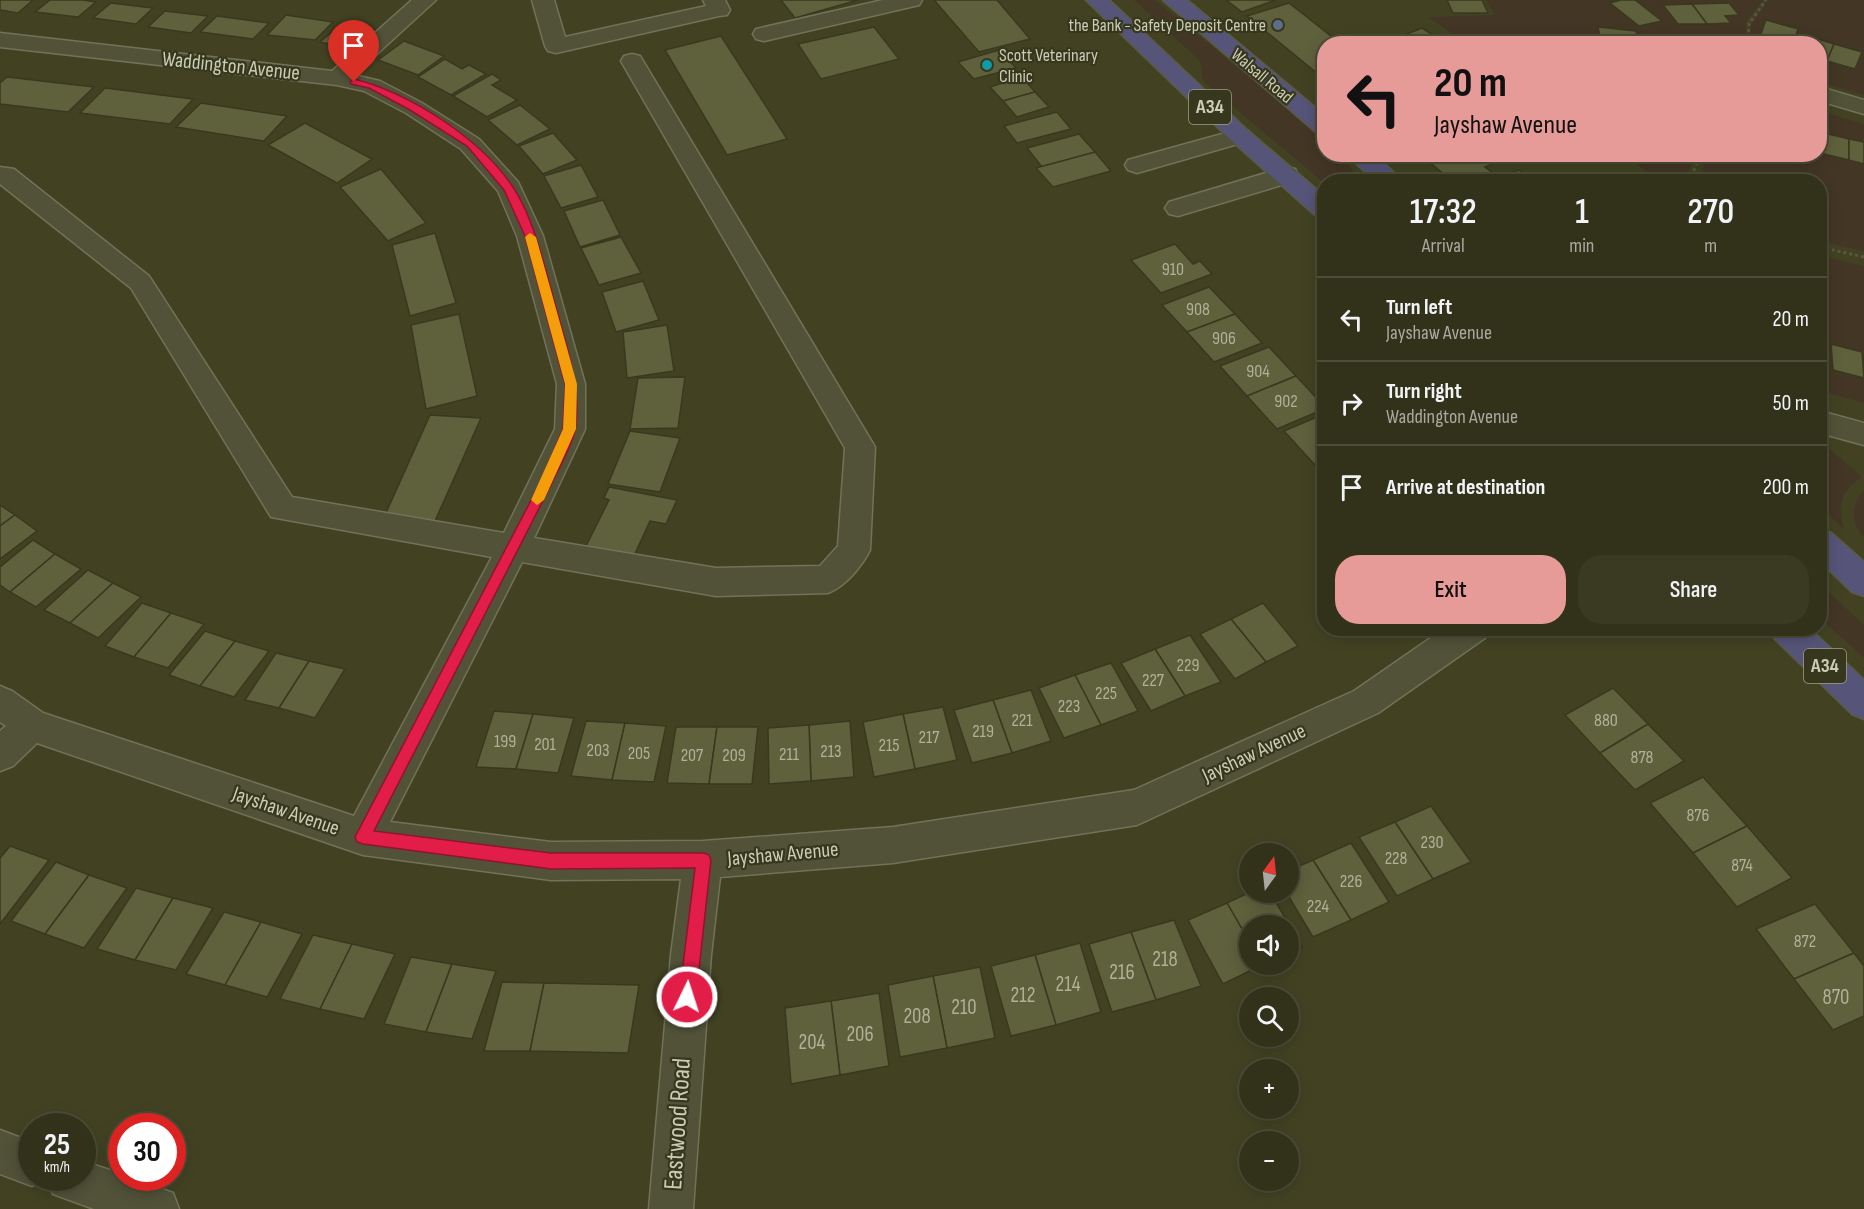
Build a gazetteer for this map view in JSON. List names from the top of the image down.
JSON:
{
  "streets": {
    "highway": ["Walsall Road", "A34"],
    "street": ["Waddington Avenue", "Jayshaw Avenue", "Eastwood Road"]
  },
  "crossings": [
    ["Waddington Avenue", "Jayshaw Avenue"],
    ["Jayshaw Avenue", "Eastwood Road"]
  ],
  "places": ["the Bank - Safety Deposit Centre", "Scott Veterinary Clinic"],
  "house_numbers": [
    "910",
    "908",
    "906",
    "904",
    "902",
    "229",
    "227",
    "225",
    "223",
    "221",
    "880",
    "219",
    "217",
    "199",
    "201",
    "215",
    "203",
    "213",
    "205",
    "211",
    "207",
    "209",
    "878",
    "876",
    "230",
    "228",
    "874",
    "226",
    "224",
    "872",
    "218",
    "216",
    "214",
    "212",
    "870",
    "210",
    "208",
    "206",
    "204"
  ],
  "north": "top",
  "page": {
    "turn": ["20 m", "Jayshaw Avenue"],
    "eta": [
      "17:32",
      "Arrival",
      "1",
      "min",
      "270",
      "m"
    ],
    "list": [
      {
        "name": "Turn left",
        "note": "Jayshaw Avenue",
        "value": "20 m"
      },
      {
        "name": "Turn right",
        "note": "Waddington Avenue",
        "value": "50 m"
      },
      {
        "name": "Arrive at destination",
        "value": "200 m"
      }
    ],
    "buttons": ["Exit", "Share"],
    "map_buttons": ["+", "−"],
    "speed": "25 km/h",
    "limit": "30"
  }
}
